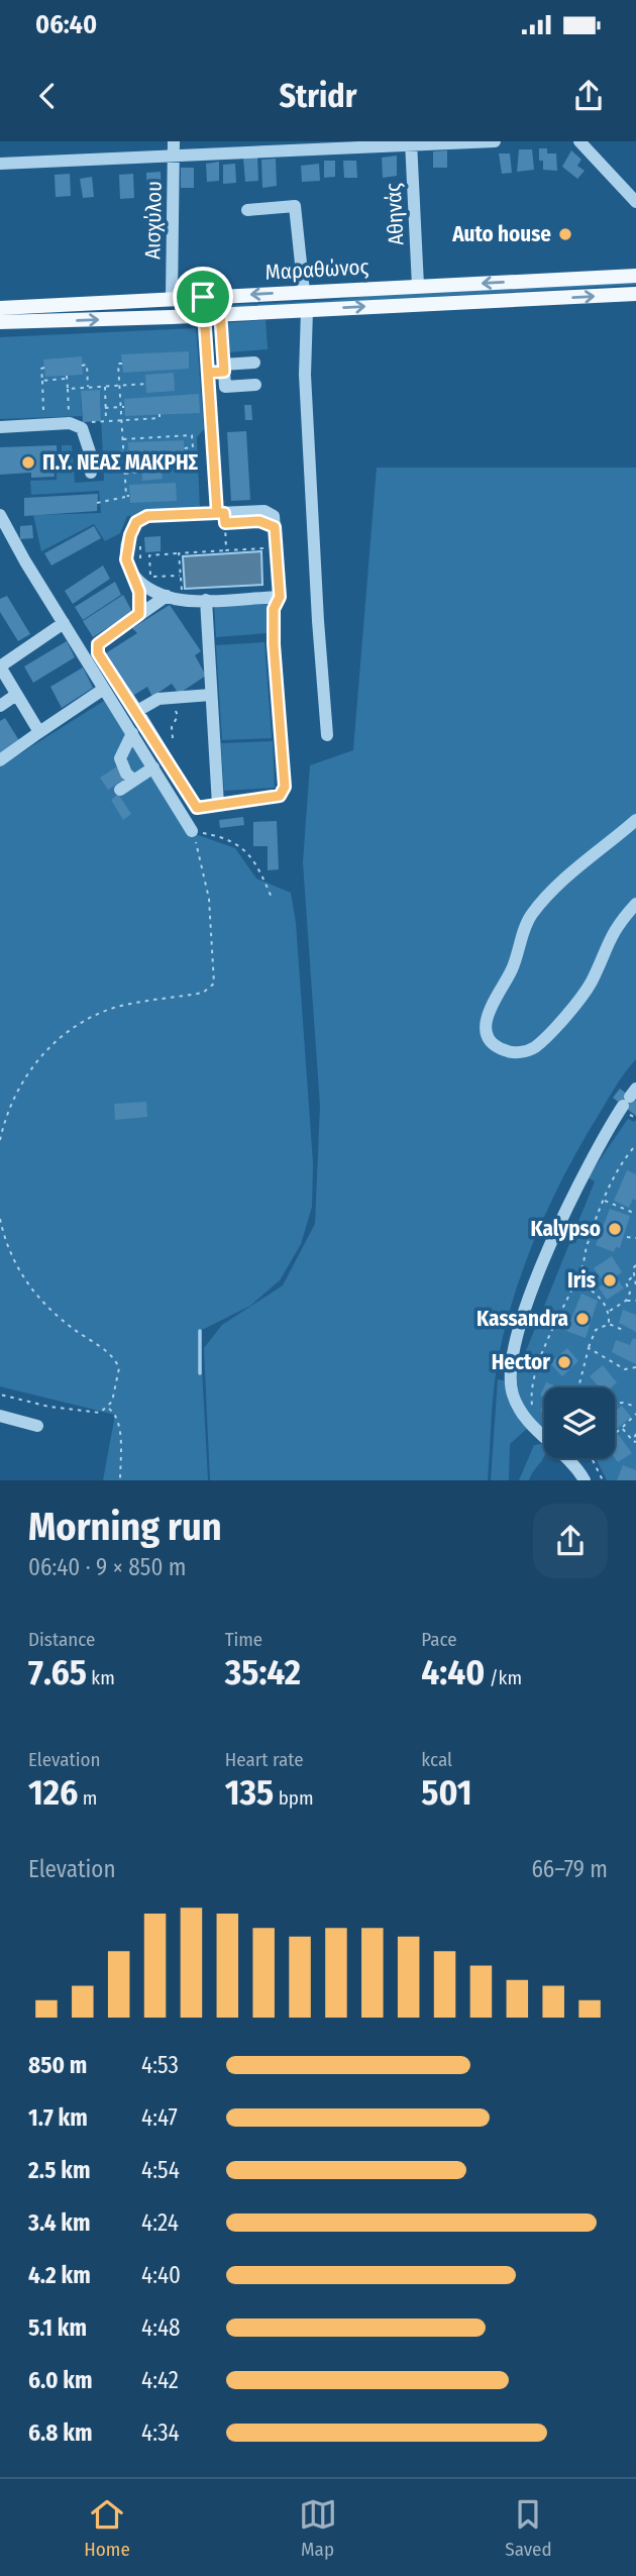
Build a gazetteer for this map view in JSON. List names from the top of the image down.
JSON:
{
  "streets": {
    "main road": ["Μαραθώνος"],
    "street": ["Αθηνάς", "Αισχύλου"]
  },
  "crossings": [
    ["Αθηνάς", "Μαραθώνος"],
    ["Αισχύλου", "Μαραθώνος"]
  ],
  "places": [
    "Auto house",
    "Π.Υ. ΝΕΑΣ ΜΑΚΡΗΣ",
    "Kalypso",
    "Iris",
    "Kassandra",
    "Hector"
  ],
  "page": {
    "status": "06:40",
    "header": "Stridr",
    "heading": ["Morning run", "06:40 · 9 × 850 m"],
    "stats": [
      ["Distance", "7.65 km"],
      ["Time", "35:42"],
      ["Pace", "4:40 /km"],
      ["Elevation", "126 m"],
      ["Heart rate", "135 bpm"],
      ["kcal", "501"]
    ],
    "chart": ["Elevation", "66–79 m"],
    "list": [
      {
        "name": "850 m",
        "note": "4:53"
      },
      {
        "name": "1.7 km",
        "note": "4:47"
      },
      {
        "name": "2.5 km",
        "note": "4:54"
      },
      {
        "name": "3.4 km",
        "note": "4:24"
      },
      {
        "name": "4.2 km",
        "note": "4:40"
      },
      {
        "name": "5.1 km",
        "note": "4:48"
      },
      {
        "name": "6.0 km",
        "note": "4:42"
      },
      {
        "name": "6.8 km",
        "note": "4:34"
      }
    ],
    "tabs": ["Home", "Map", "Saved"]
  }
}
